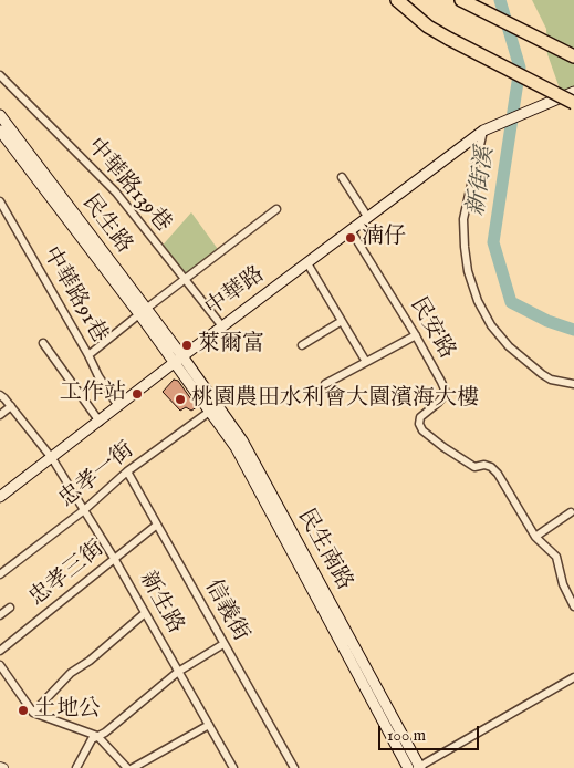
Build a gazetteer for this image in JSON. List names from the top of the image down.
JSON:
{
  "streets": {
    "main road": ["民生路", "中華路", "民生南路"],
    "street": [
      "中華路139巷",
      "中華路91巷",
      "民安路",
      "忠孝一街",
      "忠孝三街",
      "新生路",
      "信義街"
    ]
  },
  "crossings": [
    ["中華路139巷", "中華路"],
    ["民生路", "中華路"],
    ["民生路", "民生南路"],
    ["中華路", "中華路91巷"],
    ["中華路", "民安路"],
    ["中華路", "民生南路"],
    ["中華路", "新生路"],
    ["忠孝一街", "民生南路"],
    ["忠孝一街", "新生路"],
    ["忠孝一街", "信義街"],
    ["忠孝三街", "新生路"],
    ["忠孝三街", "信義街"]
  ],
  "water": ["新街溪"],
  "places": [
    "湳仔",
    "萊爾富",
    "工作站",
    "桃園農田水利會大園濱海大樓",
    "土地公"
  ],
  "scale_bar": "100 m"
}
